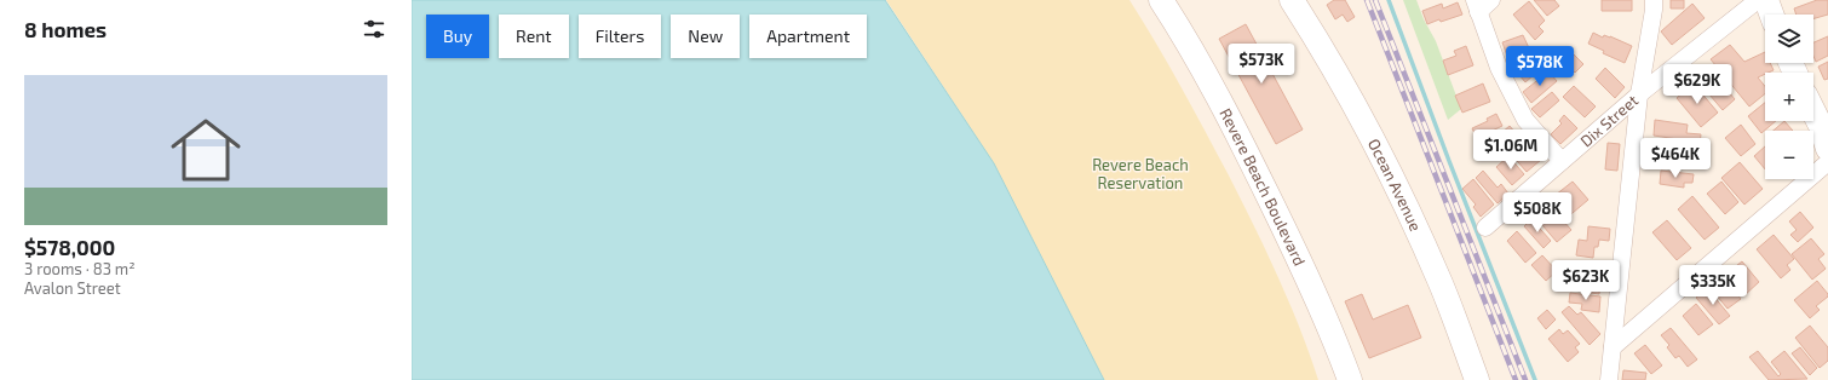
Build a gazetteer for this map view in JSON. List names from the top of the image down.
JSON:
{
  "streets": {
    "main road": ["Ocean Avenue", "Revere Beach Boulevard"],
    "street": ["Dix Street"]
  },
  "parks": ["Revere Beach Reservation"],
  "page": {
    "heading": "8 homes",
    "map_buttons": ["+", "−"],
    "chip": [
      "Buy",
      "Rent",
      "Filters",
      "New",
      "Apartment"
    ],
    "price": [
      "$573K",
      "$578K",
      "$629K",
      "$1.06M",
      "$464K",
      "$508K",
      "$623K",
      "$335K"
    ],
    "list": [
      {
        "name": "$578,000",
        "note": "3 rooms · 83 m² · Avalon Street"
      }
    ]
  }
}
